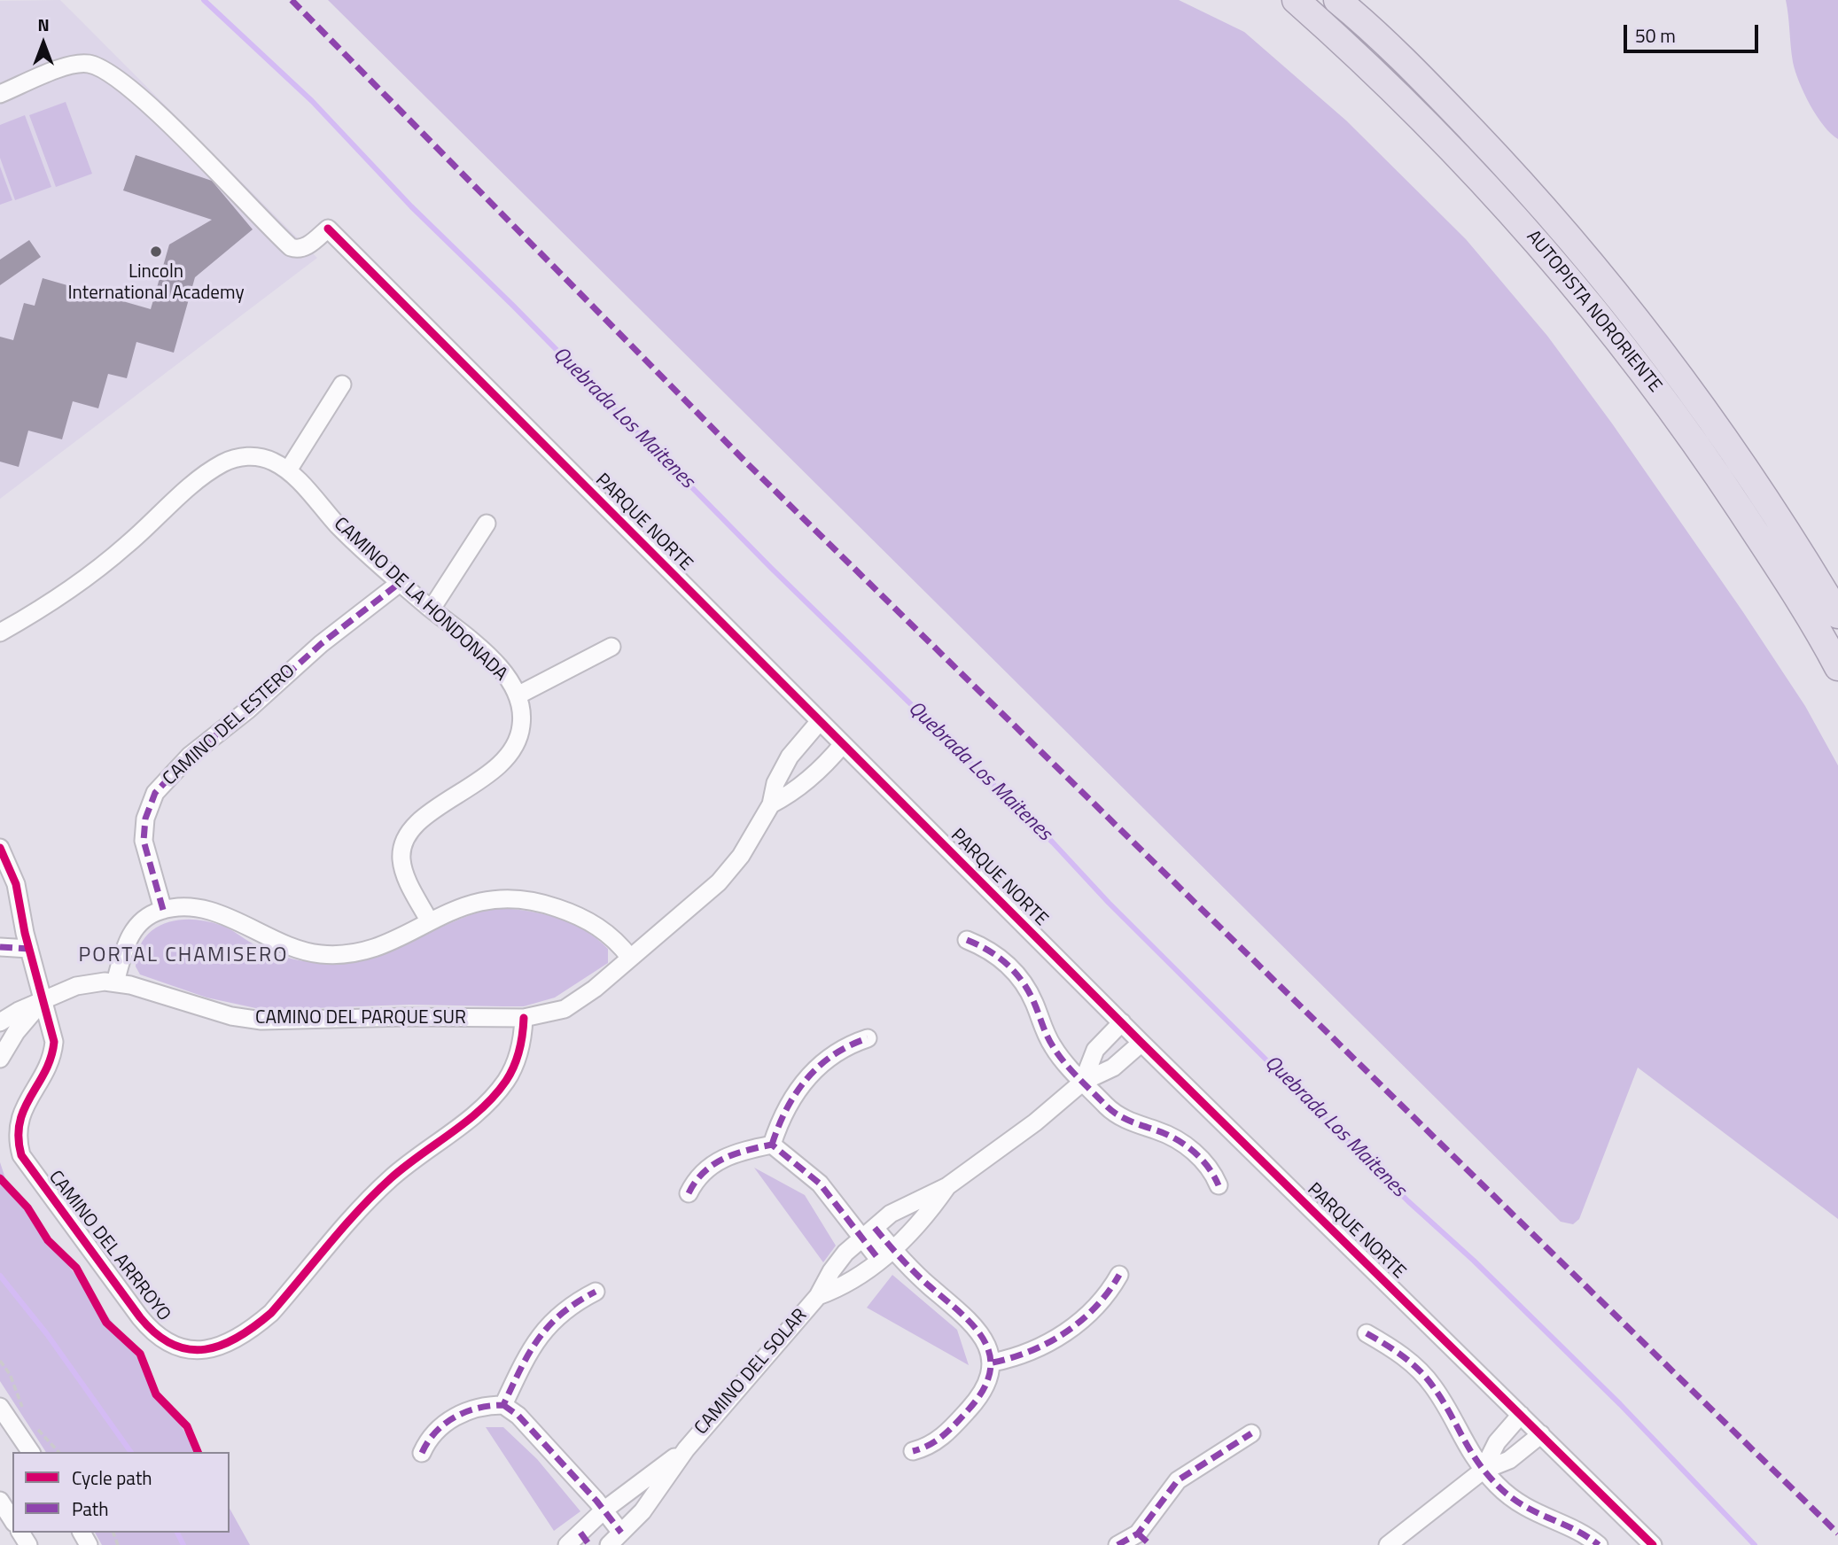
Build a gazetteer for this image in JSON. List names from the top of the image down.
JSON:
{
  "streets": {
    "highway": ["AUTOPISTA NORORIENTE"],
    "street": [
      "PARQUE NORTE",
      "CAMINO DE LA HONDONADA",
      "CAMINO DEL ESTERO",
      "CAMINO DEL PARQUE SUR",
      "CAMINO DEL ARRROYO",
      "CAMINO DEL SOLAR"
    ]
  },
  "crossings": [
    ["PARQUE NORTE", "CAMINO DEL SOLAR"],
    ["CAMINO DE LA HONDONADA", "CAMINO DEL ESTERO"],
    ["CAMINO DEL PARQUE SUR", "CAMINO DEL ARRROYO"]
  ],
  "districts": ["PORTAL CHAMISERO"],
  "water": ["Quebrada Los Maitenes"],
  "places": ["Lincoln International Academy"],
  "legend": ["Cycle path", "Path"],
  "scale_bar": "50 m",
  "north": "top"
}
